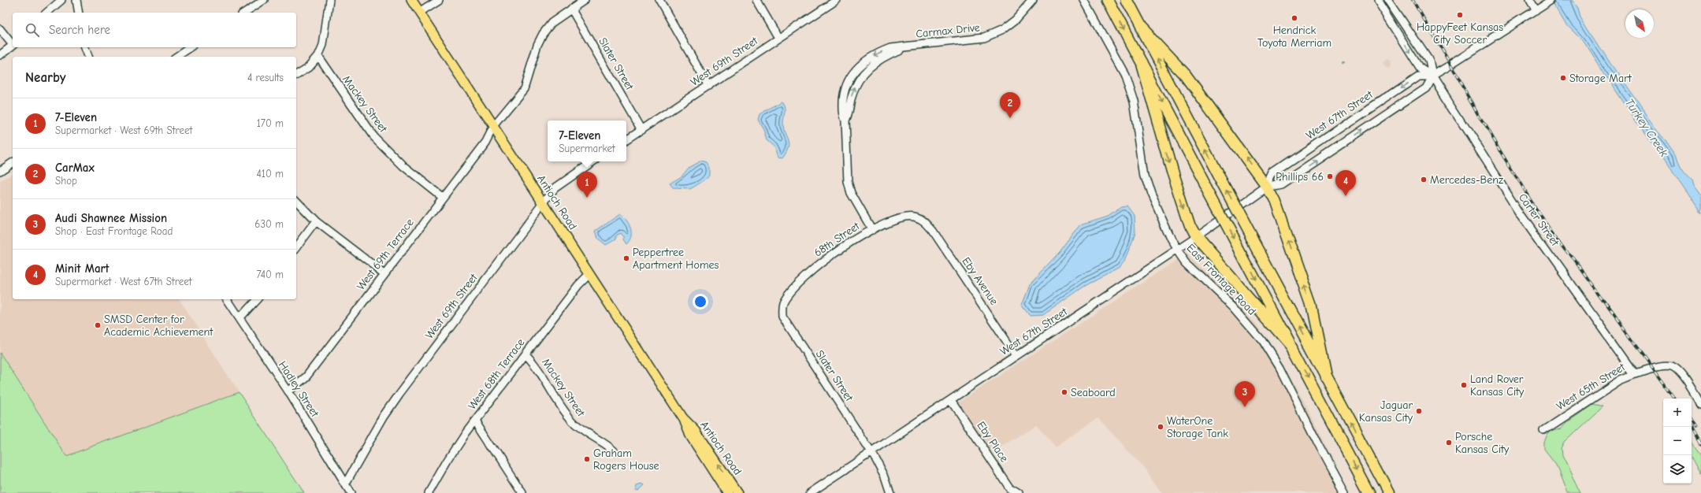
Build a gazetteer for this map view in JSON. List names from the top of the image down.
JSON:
{
  "streets": {
    "main road": ["Antioch Road"],
    "street": [
      "Carmax Drive",
      "West 69th Street",
      "Slater Street",
      "Mackey Street",
      "West 67th Street",
      "Carter Street",
      "68th Street",
      "West 69th Terrace",
      "East Frontage Road",
      "Eby Avenue",
      "West 68th Terrace",
      "West 65th Street",
      "Hadley Street",
      "Eby Place"
    ]
  },
  "crossings": [
    ["Carmax Drive", "68th Street"],
    ["West 69th Street", "Slater Street"],
    ["West 69th Street", "Antioch Road"],
    ["West 69th Street", "Hadley Street"],
    ["Slater Street", "West 67th Street"],
    ["Slater Street", "68th Street"],
    ["Slater Street", "West 69th Terrace"],
    ["Mackey Street", "West 69th Terrace"],
    ["Mackey Street", "West 68th Terrace"],
    ["West 67th Street", "Carter Street"],
    ["West 67th Street", "East Frontage Road"],
    ["West 67th Street", "Eby Avenue"],
    ["West 67th Street", "Eby Place"],
    ["Antioch Road", "West 69th Terrace"],
    ["Antioch Road", "West 68th Terrace"],
    ["Carter Street", "West 65th Street"],
    ["68th Street", "Eby Avenue"],
    ["West 69th Terrace", "Hadley Street"]
  ],
  "water": ["Turkey Creek"],
  "places": [
    "HappyFeet Kansas City Soccer",
    "Hendrick Toyota Merriam",
    "Storage Mart",
    "Phillips 66",
    "Mercedes-Benz",
    "Peppertree Apartment Homes",
    "SMSD Center for Academic Achievement",
    "Land Rover Kansas City",
    "Seaboard",
    "Jaguar Kansas City",
    "WaterOne Storage Tank",
    "Porsche Kansas City",
    "Graham Rogers House"
  ],
  "north": "bottom right",
  "page": {
    "search": "Search here",
    "heading": ["Nearby", "4 results"],
    "pins": [
      "2",
      "4",
      "1",
      "3"
    ],
    "list": [
      {
        "mark": "1",
        "name": "7-Eleven",
        "note": "Supermarket · West 69th Street",
        "value": "170 m"
      },
      {
        "mark": "2",
        "name": "CarMax",
        "note": "Shop",
        "value": "410 m"
      },
      {
        "mark": "3",
        "name": "Audi Shawnee Mission",
        "note": "Shop · East Frontage Road",
        "value": "630 m"
      },
      {
        "mark": "4",
        "name": "Minit Mart",
        "note": "Supermarket · West 67th Street",
        "value": "740 m"
      }
    ],
    "popup": ["7-Eleven", "Supermarket"],
    "map_buttons": ["+", "−"]
  }
}
